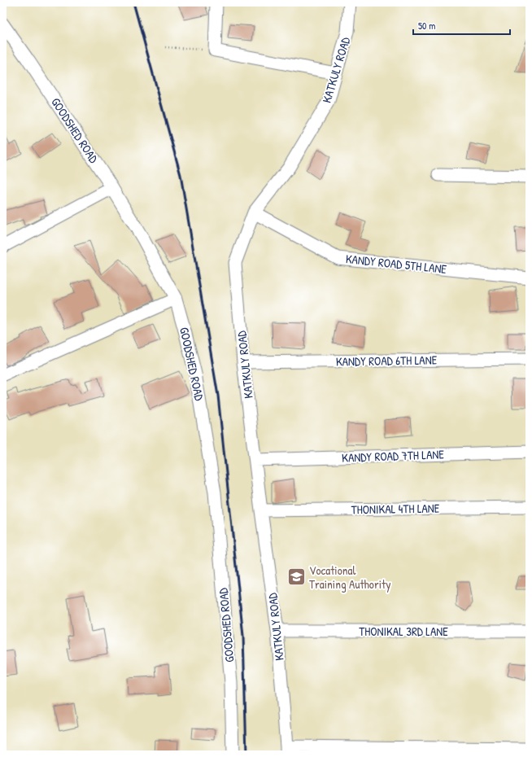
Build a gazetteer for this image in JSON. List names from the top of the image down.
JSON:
{
  "streets": {
    "street": [
      "KATKULY ROAD",
      "GOODSHED ROAD",
      "KANDY ROAD 5TH LANE",
      "KANDY ROAD 6TH LANE",
      "KANDY ROAD 7TH LANE",
      "THONIKAL 4TH LANE",
      "THONIKAL 3RD LANE"
    ]
  },
  "crossings": [
    ["KATKULY ROAD", "KANDY ROAD 5TH LANE"],
    ["KATKULY ROAD", "KANDY ROAD 6TH LANE"],
    ["KATKULY ROAD", "KANDY ROAD 7TH LANE"],
    ["KATKULY ROAD", "THONIKAL 4TH LANE"],
    ["KATKULY ROAD", "THONIKAL 3RD LANE"]
  ],
  "places": {
    "school or university": ["Vocational Training Authority"]
  },
  "scale_bar": "50 m"
}
